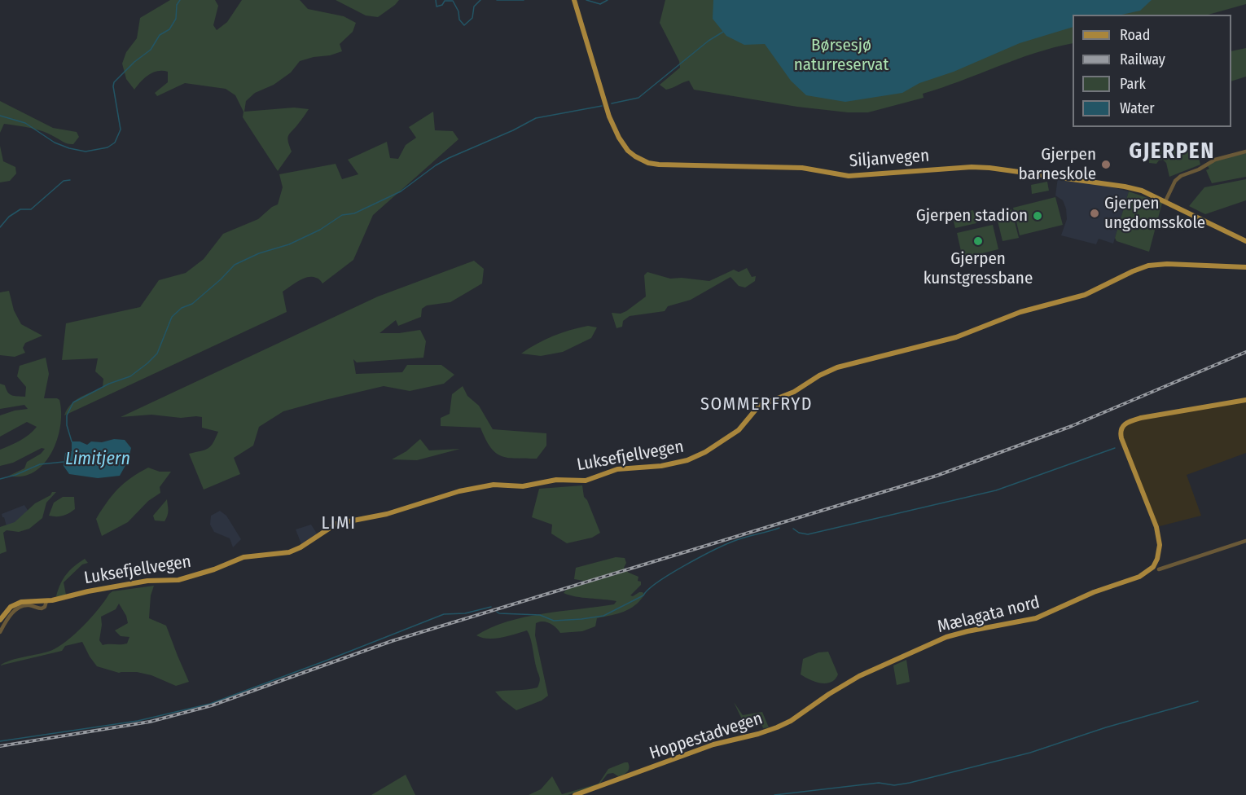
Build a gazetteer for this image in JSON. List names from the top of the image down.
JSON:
{
  "streets": {
    "main road": [
      "Siljanvegen",
      "Luksefjellvegen",
      "Mælagata nord",
      "Hoppestadvegen"
    ]
  },
  "crossings": [
    ["Mælagata nord", "Hoppestadvegen"]
  ],
  "districts": ["GJERPEN", "SOMMERFRYD", "LIMI"],
  "water": ["Limitjern"],
  "parks": ["Børsesjø naturreservat"],
  "places": [
    "Gjerpen barneskole",
    "Gjerpen ungdomsskole",
    "Gjerpen stadion",
    "Gjerpen kunstgressbane"
  ],
  "legend": [
    "Road",
    "Railway",
    "Park",
    "Water"
  ]
}
